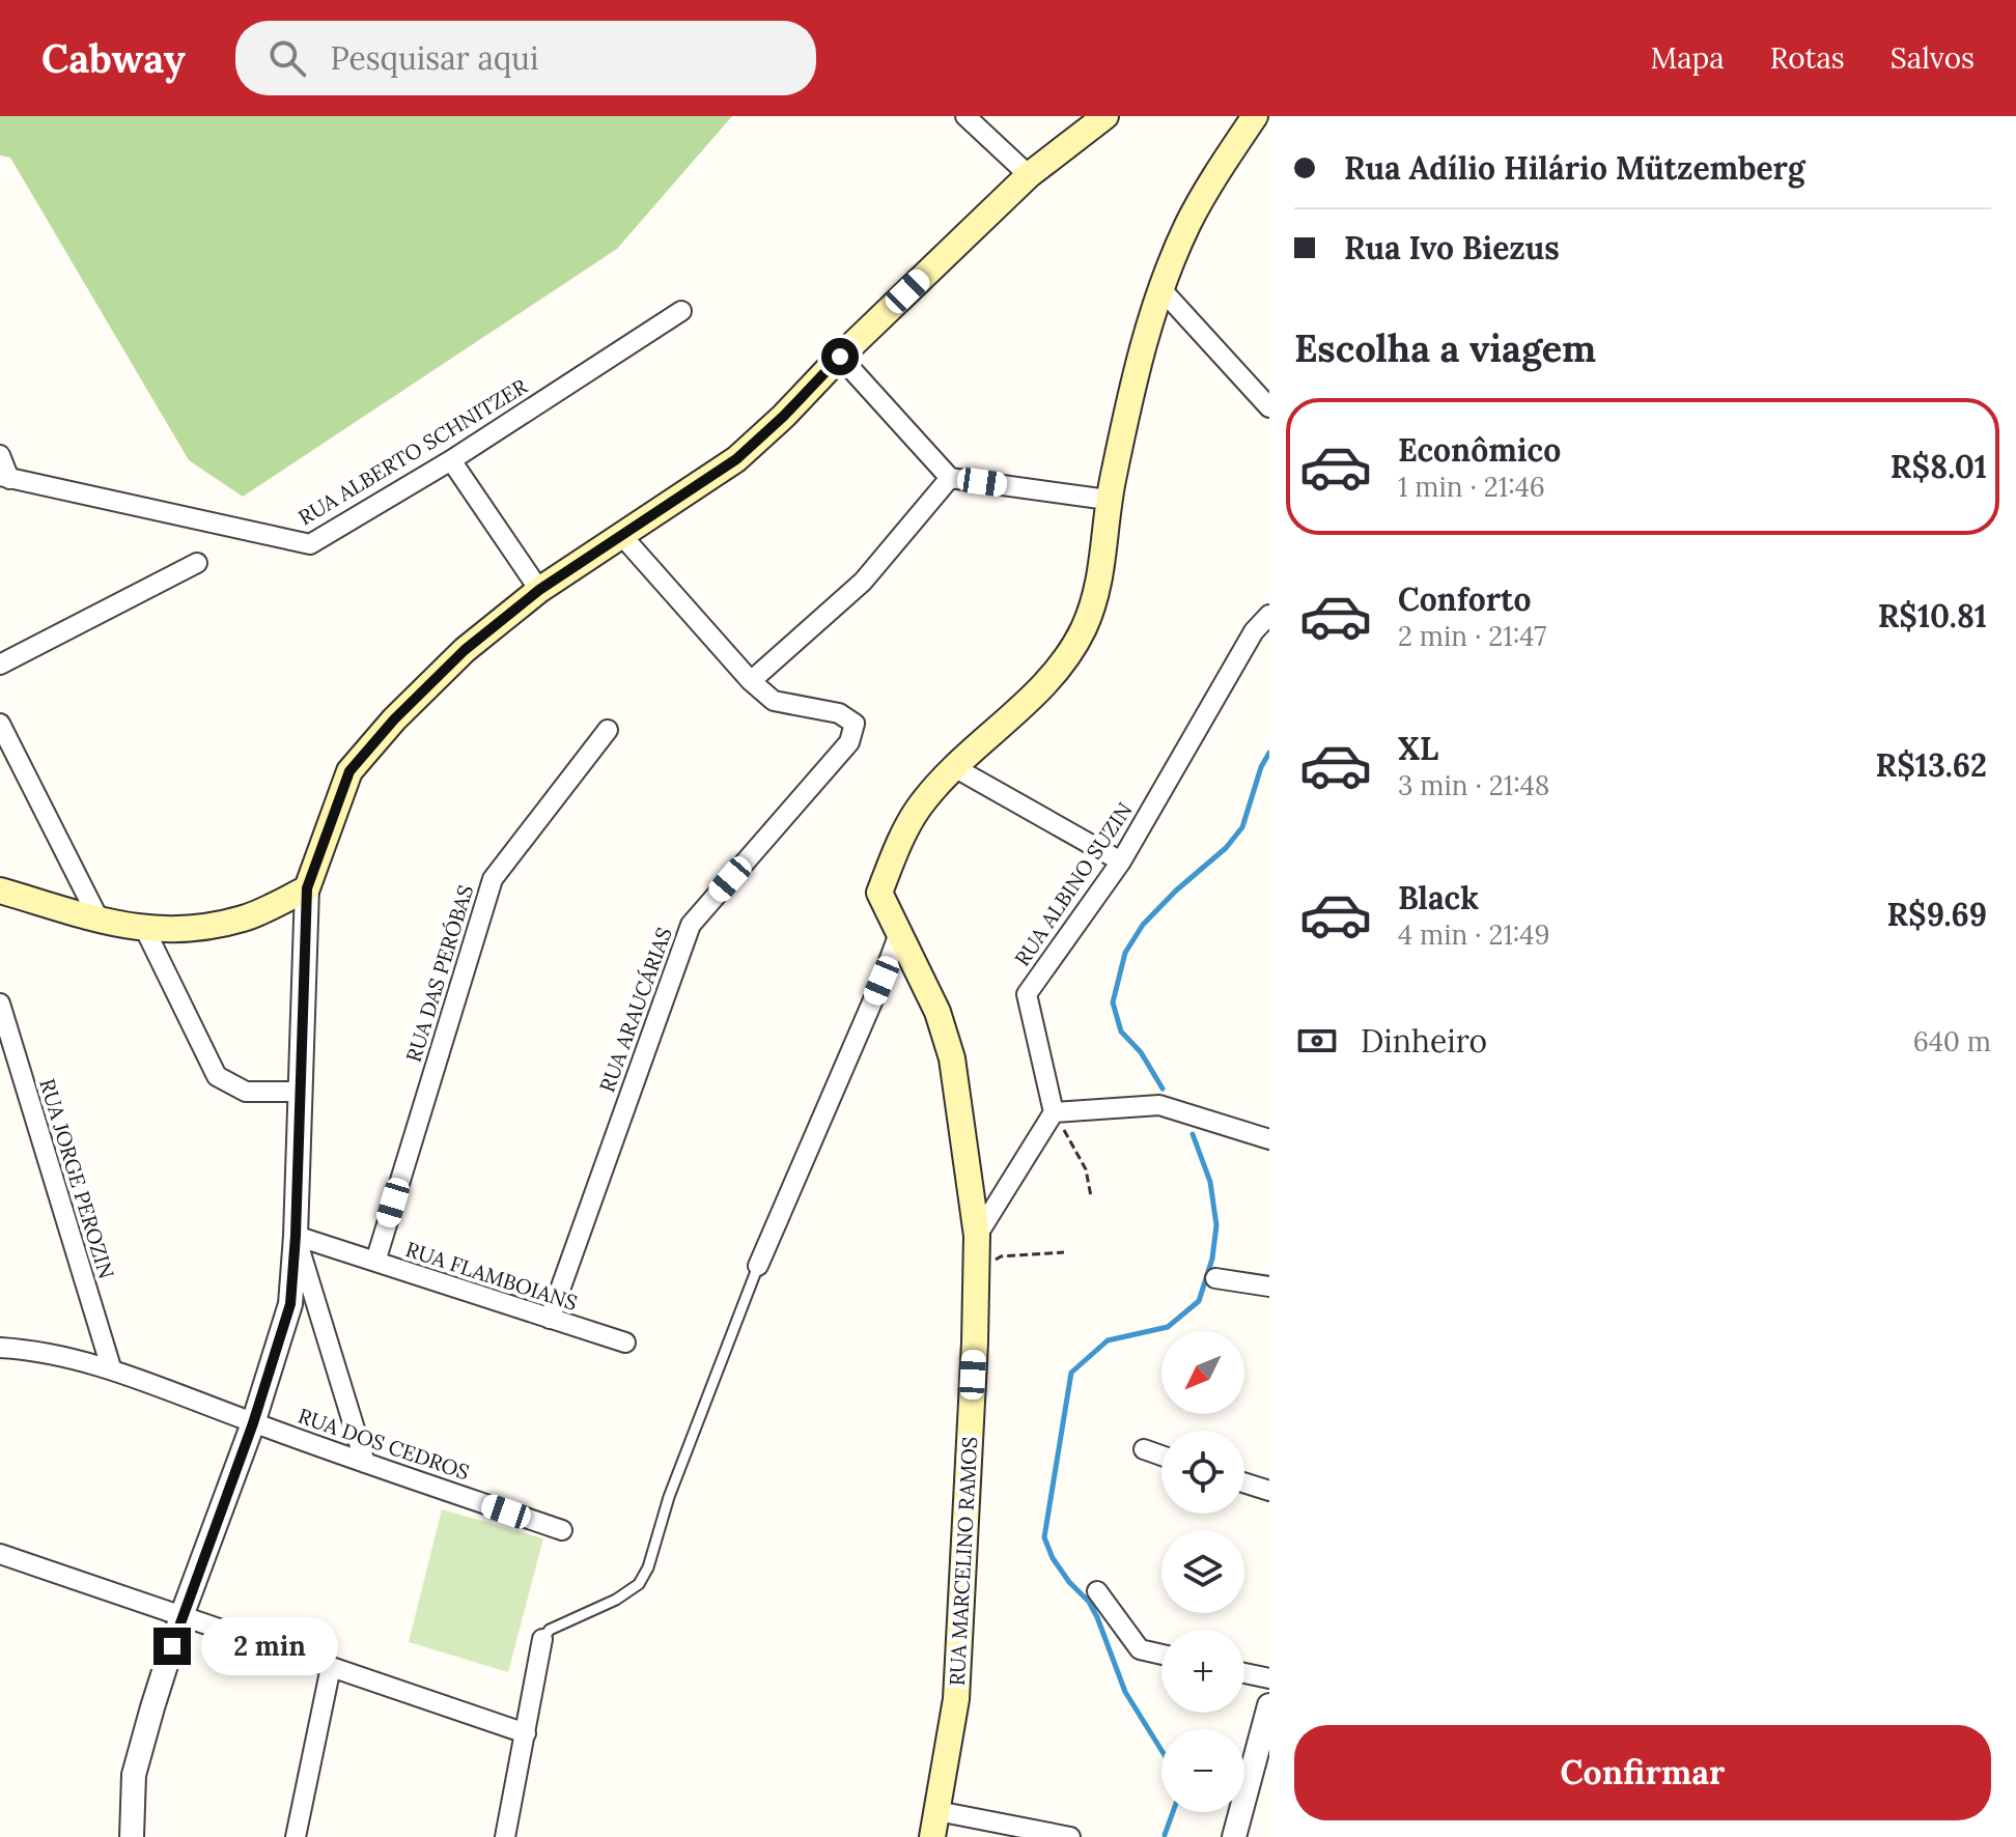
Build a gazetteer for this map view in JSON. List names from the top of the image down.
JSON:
{
  "streets": {
    "main road": ["RUA MARCELINO RAMOS"],
    "street": [
      "RUA ALBERTO SCHNITZER",
      "RUA ALBINO SUZIN",
      "RUA DAS PERÓBAS",
      "RUA ARAUCÁRIAS",
      "RUA JORGE PEROZIN",
      "RUA FLAMBOIANS",
      "RUA DOS CEDROS"
    ]
  },
  "crossings": [
    ["RUA DAS PERÓBAS", "RUA FLAMBOIANS"],
    ["RUA ARAUCÁRIAS", "RUA FLAMBOIANS"],
    ["RUA JORGE PEROZIN", "RUA DOS CEDROS"]
  ],
  "north": "bottom left",
  "page": {
    "header": "Cabway",
    "search": "Pesquisar aqui",
    "nav": ["Mapa", "Rotas", "Salvos"],
    "banner": ["Rua Adílio Hilário Mützemberg", "Rua Ivo Biezus"],
    "heading": "Escolha a viagem",
    "list": [
      {
        "name": "Econômico",
        "note": "1 min · 21:46",
        "value": "R$8.01"
      },
      {
        "name": "Conforto",
        "note": "2 min · 21:47",
        "value": "R$10.81"
      },
      {
        "name": "XL",
        "note": "3 min · 21:48",
        "value": "R$13.62"
      },
      {
        "name": "Black",
        "note": "4 min · 21:49",
        "value": "R$9.69"
      }
    ],
    "pay": ["Dinheiro", "640 m"],
    "map_buttons": ["+", "−"],
    "bubble": "2 min",
    "buttons": "Confirmar"
  }
}
